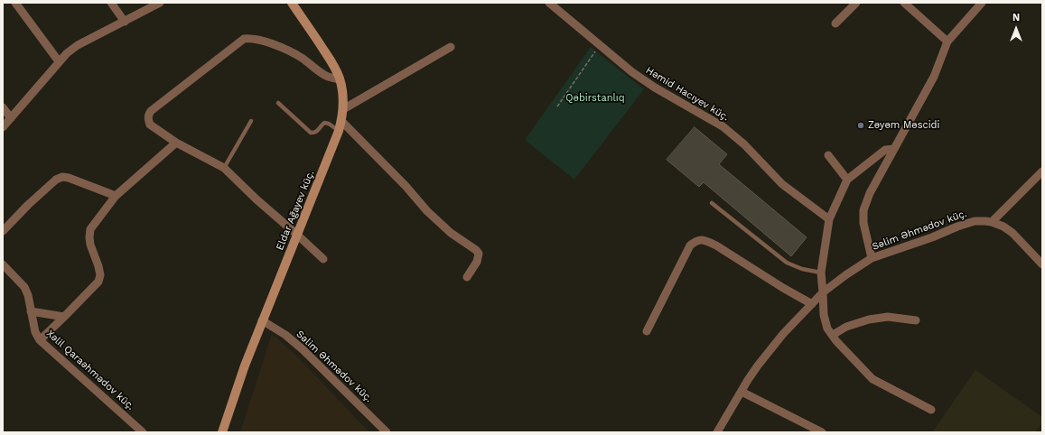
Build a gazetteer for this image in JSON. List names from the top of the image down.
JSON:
{
  "streets": {
    "main road": ["Eldar Ağayev küç."],
    "street": ["Həmid Hacıyev küç.", "Səlim Əhmədov küç.", "Xəlil Qaraəhmədov küç."]
  },
  "crossings": [
    ["Eldar Ağayev küç.", "Səlim Əhmədov küç."]
  ],
  "parks": ["Qəbirstanlıq"],
  "places": ["Zəyəm Məscidi"],
  "north": "top"
}
